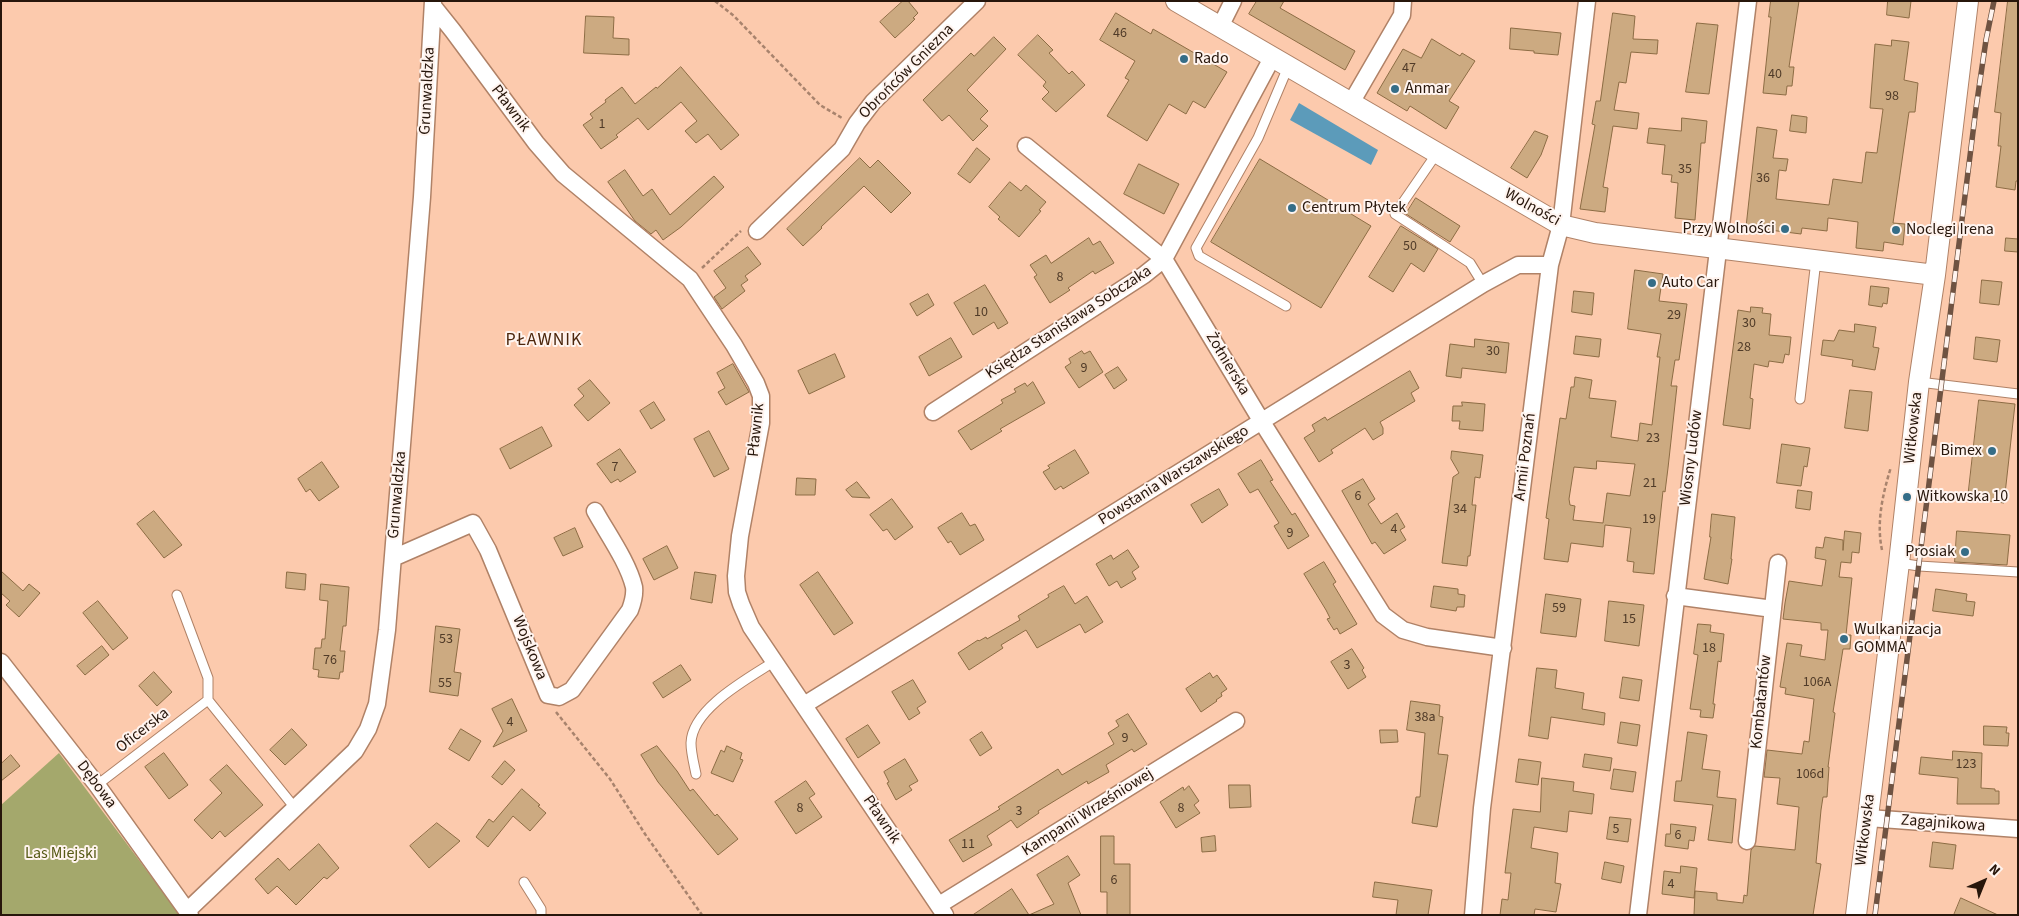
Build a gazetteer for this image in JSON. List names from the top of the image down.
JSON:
{
  "streets": {
    "street": [
      "Obrońców Gniezna",
      "Grunwaldzka",
      "Pławnik",
      "Wolności",
      "Księdza Stanisława Sobczaka",
      "Żołnierska",
      "Witkowska",
      "Armii Poznań",
      "Wiosny Ludów",
      "Powstania Warszawskiego",
      "Wojskowa",
      "Kombatantów",
      "Dębowa",
      "Kampanii Wrześniowej",
      "Zagajnikowa"
    ],
    "lane": ["Oficerska"]
  },
  "crossings": [
    ["Grunwaldzka", "Pławnik"],
    ["Grunwaldzka", "Wojskowa"],
    ["Grunwaldzka", "Dębowa"],
    ["Pławnik", "Powstania Warszawskiego"],
    ["Pławnik", "Kampanii Wrześniowej"],
    ["Wolności", "Księdza Stanisława Sobczaka"],
    ["Wolności", "Witkowska"],
    ["Wolności", "Armii Poznań"],
    ["Wolności", "Wiosny Ludów"],
    ["Księdza Stanisława Sobczaka", "Żołnierska"],
    ["Żołnierska", "Armii Poznań"],
    ["Żołnierska", "Powstania Warszawskiego"],
    ["Witkowska", "Zagajnikowa"],
    ["Armii Poznań", "Powstania Warszawskiego"],
    ["Oficerska", "Dębowa"]
  ],
  "districts": ["PŁAWNIK"],
  "parks": ["Las Miejski"],
  "places": [
    "Rado",
    "Anmar",
    "Centrum Płytek",
    "Przy Wolności",
    "Noclegi Irena",
    "Auto Car",
    "Bimex",
    "Witkowska 10",
    "Prosiak",
    "Wulkanizacja GOMMA"
  ],
  "house_numbers": [
    "46",
    "47",
    "40",
    "98",
    "1",
    "35",
    "36",
    "50",
    "8",
    "10",
    "29",
    "30",
    "28",
    "30",
    "9",
    "23",
    "7",
    "21",
    "6",
    "34",
    "19",
    "4",
    "9",
    "59",
    "15",
    "53",
    "18",
    "76",
    "3",
    "106A",
    "55",
    "38a",
    "4",
    "9",
    "123",
    "106d",
    "8",
    "8",
    "3",
    "5",
    "6",
    "11",
    "6",
    "4"
  ],
  "north": "top right"
}
